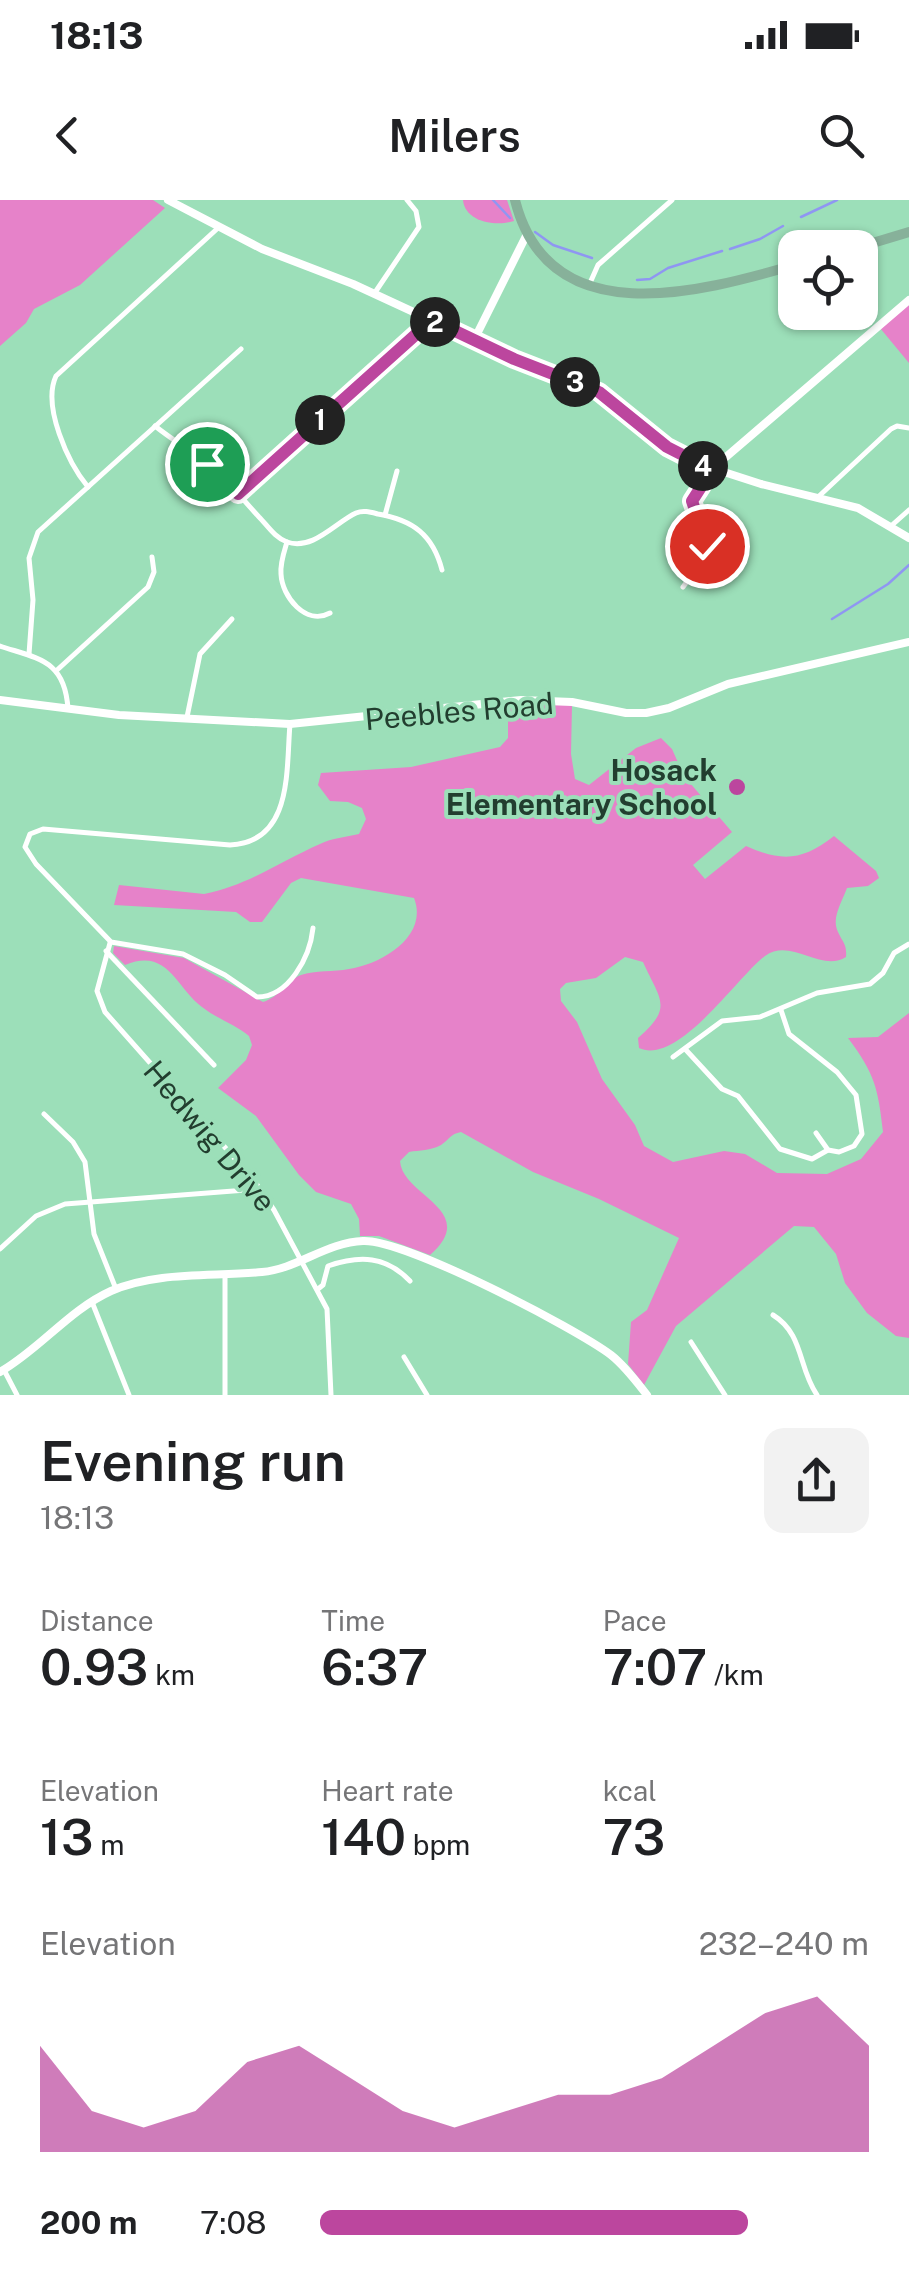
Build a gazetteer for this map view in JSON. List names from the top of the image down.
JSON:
{
  "streets": {
    "street": ["Peebles Road", "Hedwig Drive"]
  },
  "places": ["Hosack Elementary School"],
  "page": {
    "status": "18:13",
    "header": "Milers",
    "pins": [
      "2",
      "3",
      "1",
      "4"
    ],
    "heading": ["Evening run", "18:13"],
    "stats": [
      ["Distance", "0.93 km"],
      ["Time", "6:37"],
      ["Pace", "7:07 /km"],
      ["Elevation", "13 m"],
      ["Heart rate", "140 bpm"],
      ["kcal", "73"]
    ],
    "chart": ["Elevation", "232–240 m"],
    "list": [
      {
        "name": "200 m",
        "note": "7:08"
      }
    ]
  }
}
